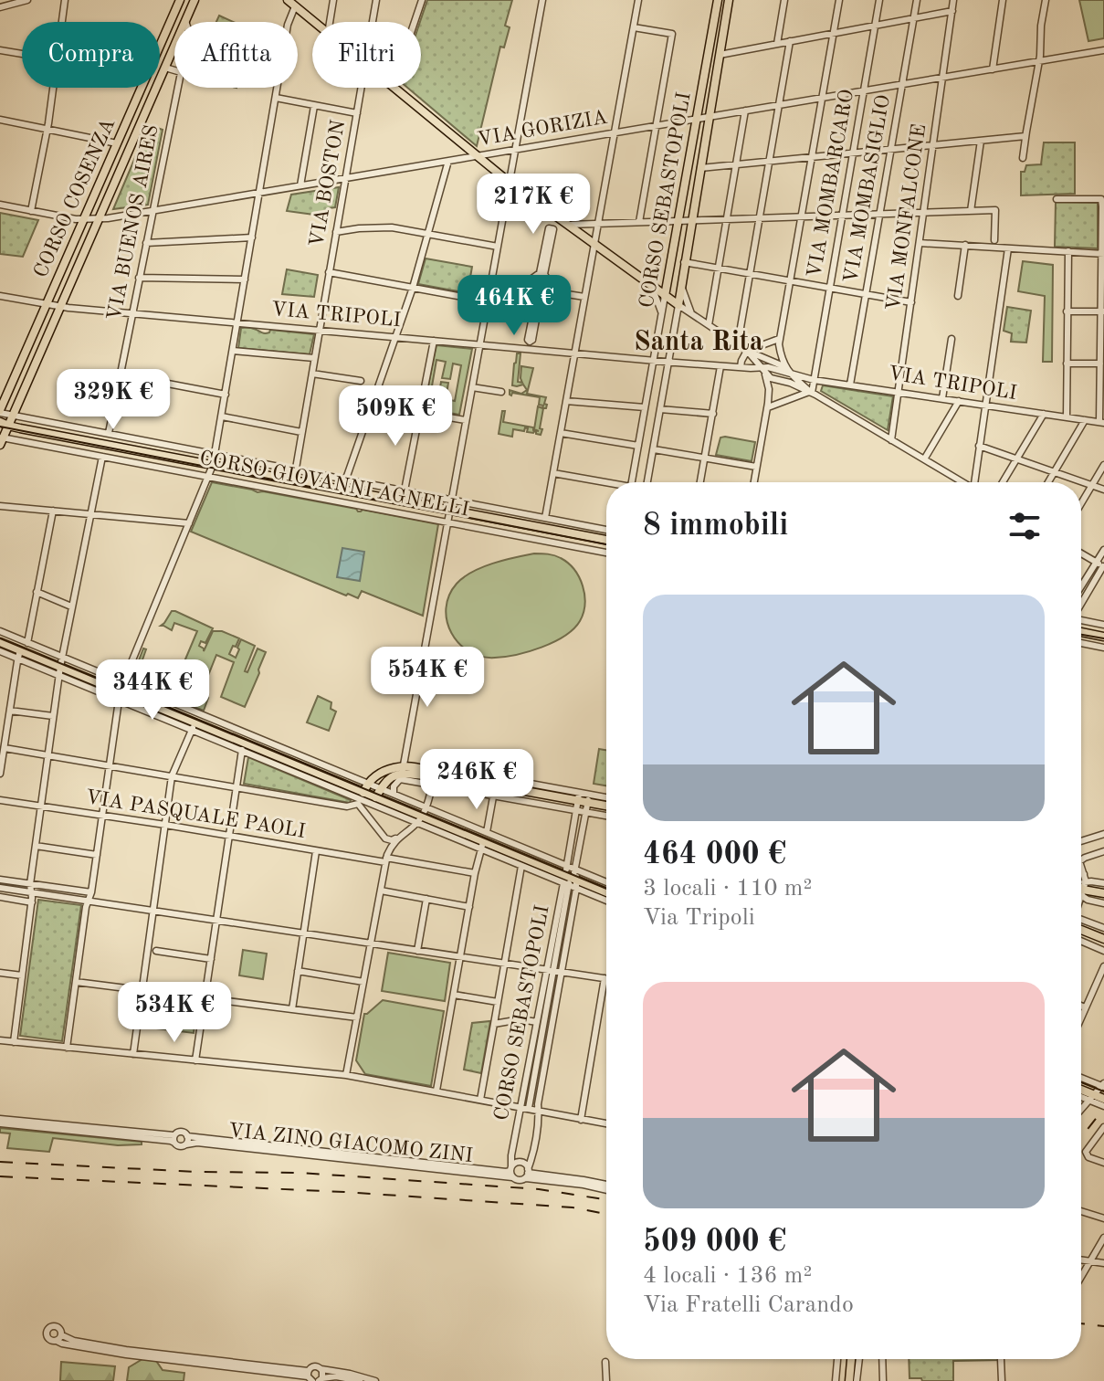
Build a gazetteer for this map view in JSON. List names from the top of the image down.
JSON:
{
  "streets": {
    "main road": ["CORSO COSENZA", "CORSO SEBASTOPOLI", "CORSO GIOVANNI AGNELLI"],
    "street": [
      "VIA GORIZIA",
      "VIA BOSTON",
      "VIA MOMBARCARO",
      "VIA MOMBASIGLIO",
      "VIA MONFALCONE",
      "VIA BUENOS AIRES",
      "VIA TRIPOLI",
      "VIA PASQUALE PAOLI",
      "VIA ZINO GIACOMO ZINI"
    ]
  },
  "crossings": [
    ["VIA GORIZIA", "VIA BOSTON"],
    ["VIA GORIZIA", "VIA MOMBARCARO"],
    ["VIA GORIZIA", "VIA MOMBASIGLIO"],
    ["VIA GORIZIA", "CORSO COSENZA"],
    ["VIA GORIZIA", "CORSO SEBASTOPOLI"],
    ["VIA GORIZIA", "VIA MONFALCONE"],
    ["VIA GORIZIA", "VIA BUENOS AIRES"],
    ["VIA BOSTON", "VIA TRIPOLI"],
    ["VIA BOSTON", "CORSO GIOVANNI AGNELLI"],
    ["VIA MOMBARCARO", "VIA TRIPOLI"],
    ["VIA MOMBASIGLIO", "VIA TRIPOLI"],
    ["CORSO COSENZA", "VIA TRIPOLI"],
    ["CORSO COSENZA", "CORSO GIOVANNI AGNELLI"],
    ["CORSO SEBASTOPOLI", "VIA TRIPOLI"],
    ["CORSO SEBASTOPOLI", "VIA ZINO GIACOMO ZINI"],
    ["VIA MONFALCONE", "VIA TRIPOLI"],
    ["VIA BUENOS AIRES", "VIA TRIPOLI"],
    ["VIA BUENOS AIRES", "CORSO GIOVANNI AGNELLI"]
  ],
  "districts": ["Santa Rita"],
  "page": {
    "chip": ["Compra", "Affitta", "Filtri"],
    "price": [
      "217K €",
      "464K €",
      "329K €",
      "509K €",
      "554K €",
      "344K €",
      "246K €",
      "534K €"
    ],
    "heading": "8 immobili",
    "list": [
      {
        "name": "464 000 €",
        "note": "3 locali · 110 m² · Via Tripoli"
      },
      {
        "name": "509 000 €",
        "note": "4 locali · 136 m² · Via Fratelli Carando"
      }
    ]
  }
}
